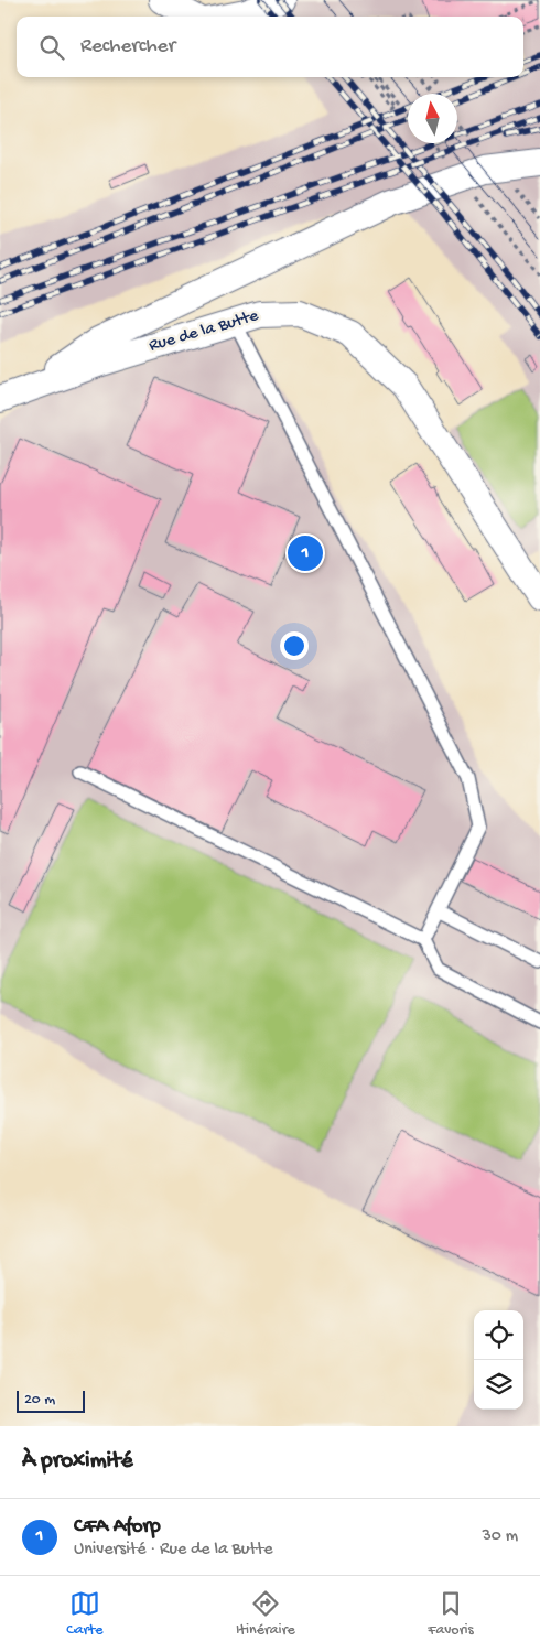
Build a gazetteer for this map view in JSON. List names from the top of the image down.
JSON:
{
  "streets": {
    "street": ["Rue de la Butte"]
  },
  "scale_bar": "20 m",
  "north": "top",
  "page": {
    "search": "Rechercher",
    "pins": "1",
    "scale": "20 m",
    "heading": "À proximité",
    "list": [
      {
        "mark": "1",
        "name": "CFA Aforp",
        "note": "Université · Rue de la Butte",
        "value": "30 m"
      }
    ],
    "nav": ["Carte", "Itinéraire", "Favoris"]
  }
}
